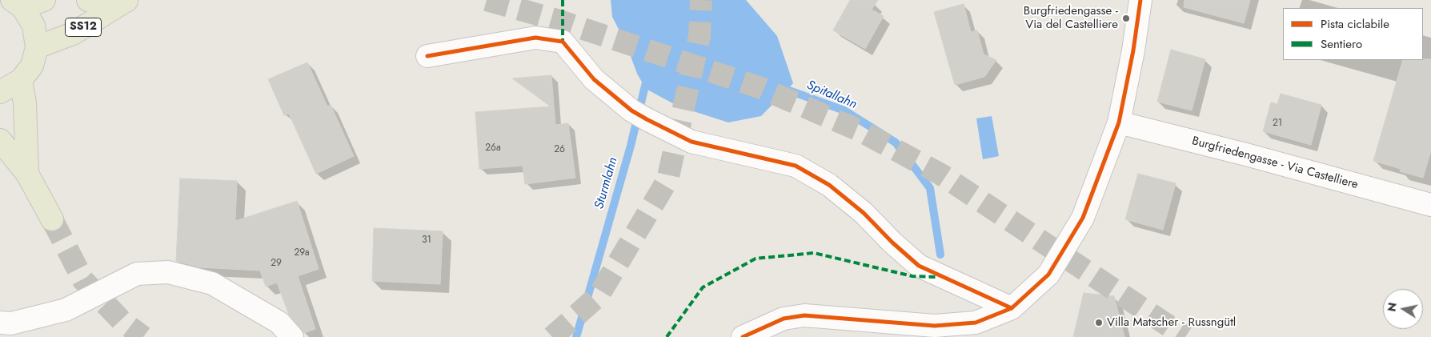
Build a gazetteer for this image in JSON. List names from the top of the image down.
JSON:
{
  "streets": {
    "main road": ["SS12"],
    "street": ["Burgfriedengasse - Via Castelliere"]
  },
  "water": ["Spitallahn", "Sturmlahn"],
  "places": ["Burgfriedengasse - Via del Castelliere", "Villa Matscher - Russngütl"],
  "house_numbers": [
    "21",
    "26a",
    "26",
    "31",
    "29a",
    "29"
  ],
  "legend": ["Pista ciclabile", "Sentiero"],
  "north": "left"
}
